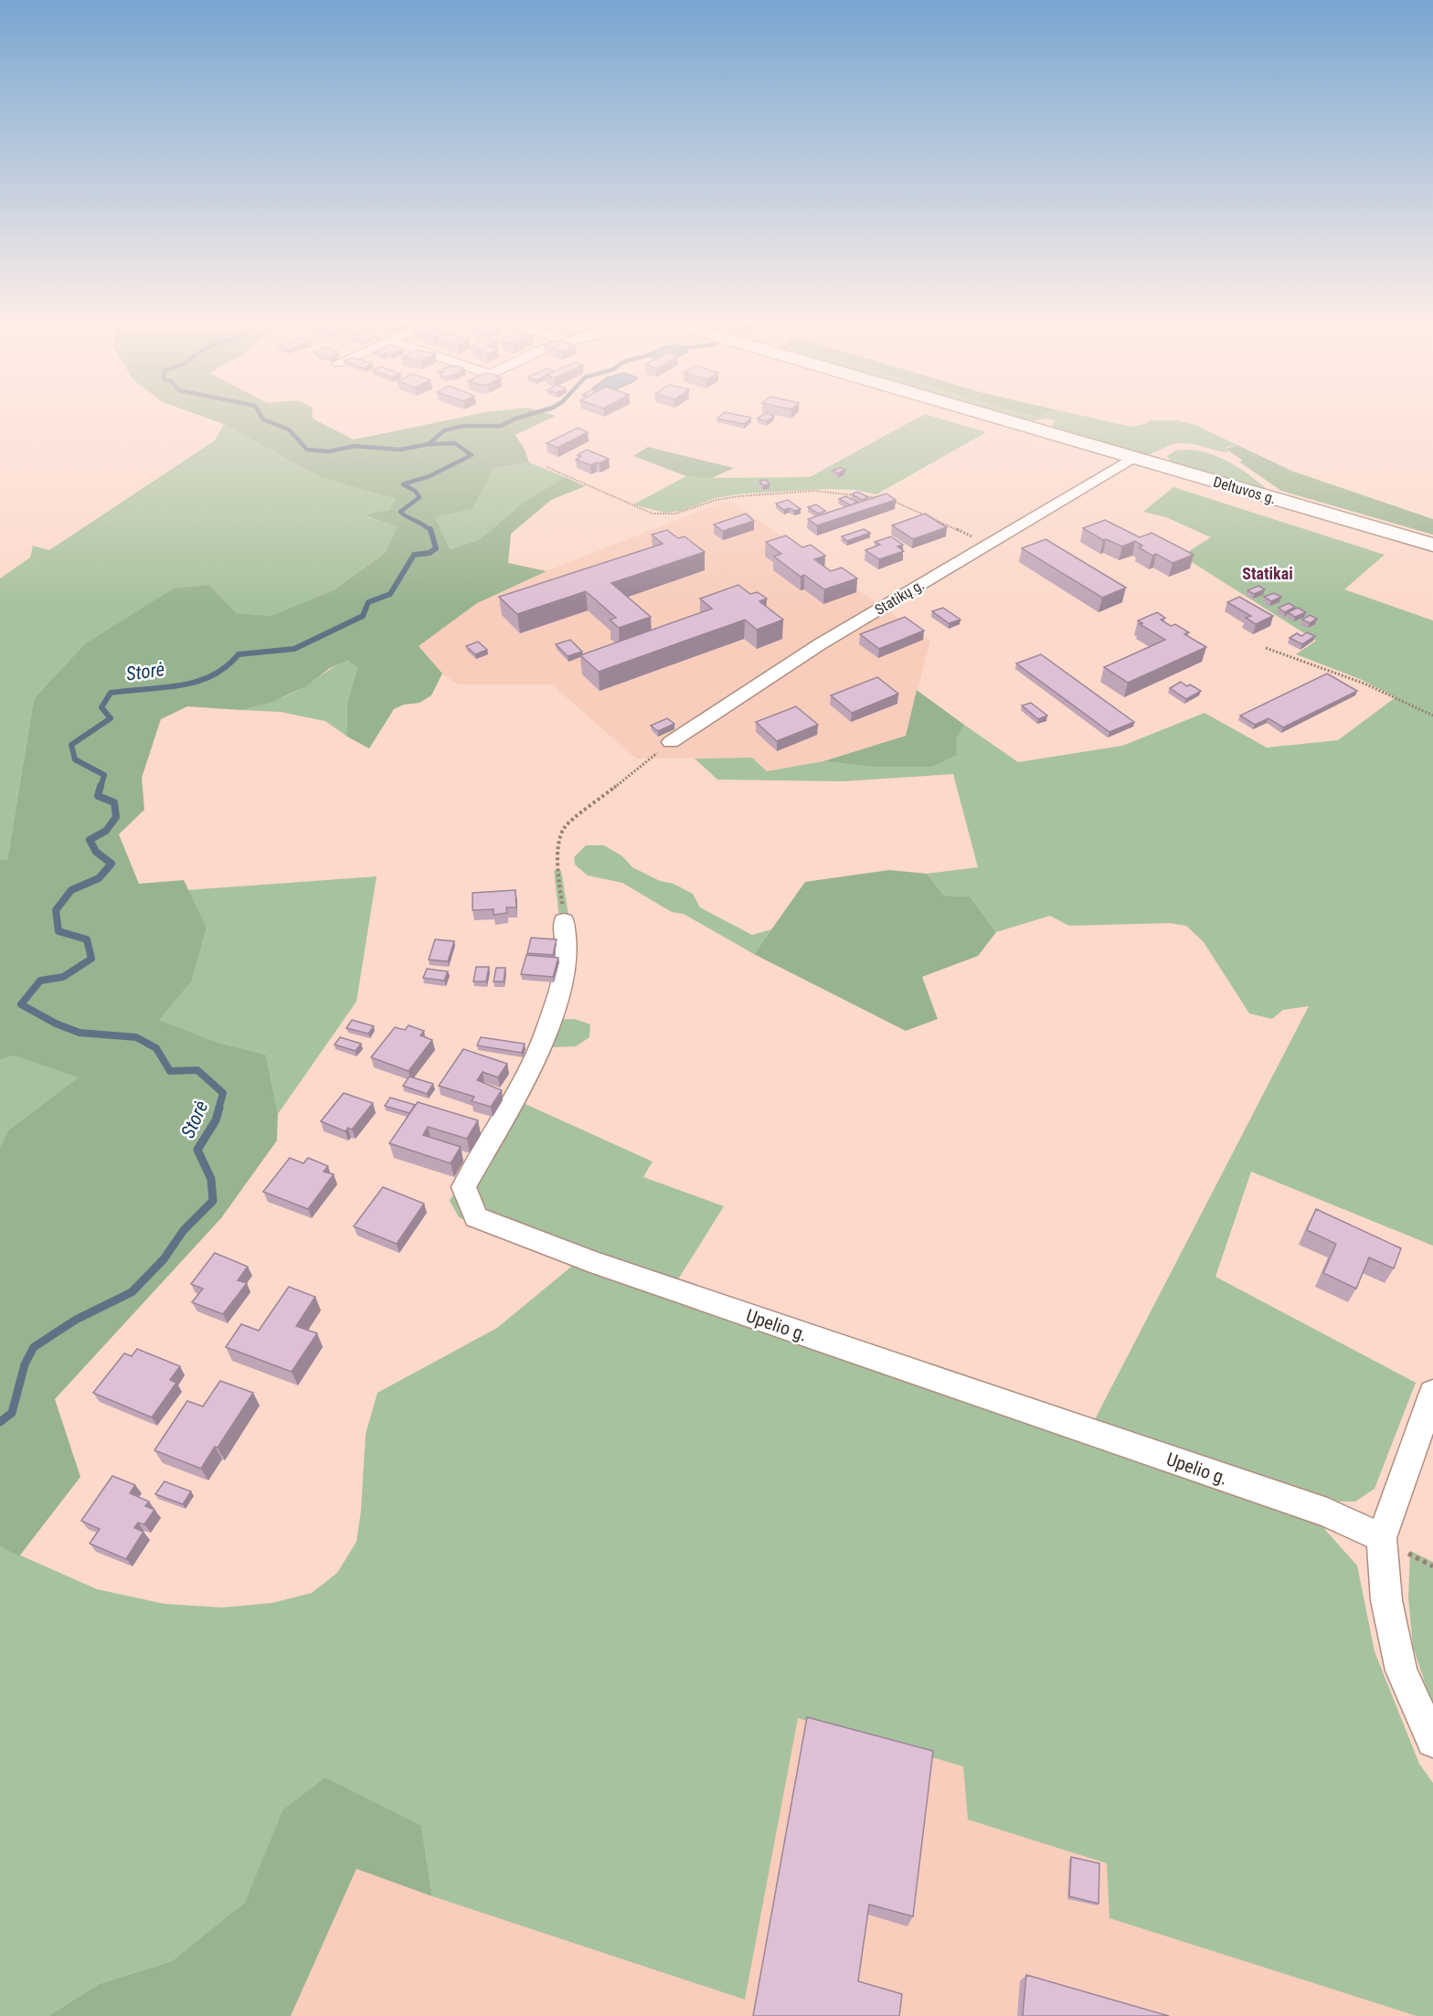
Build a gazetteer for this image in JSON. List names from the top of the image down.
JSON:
{
  "streets": {
    "main road": ["Deltuvos g."],
    "street": ["Statikų g.", "Upelio g."]
  },
  "crossings": [
    ["Deltuvos g.", "Statikų g."]
  ],
  "districts": ["Statikai"],
  "water": ["Storė"]
}
